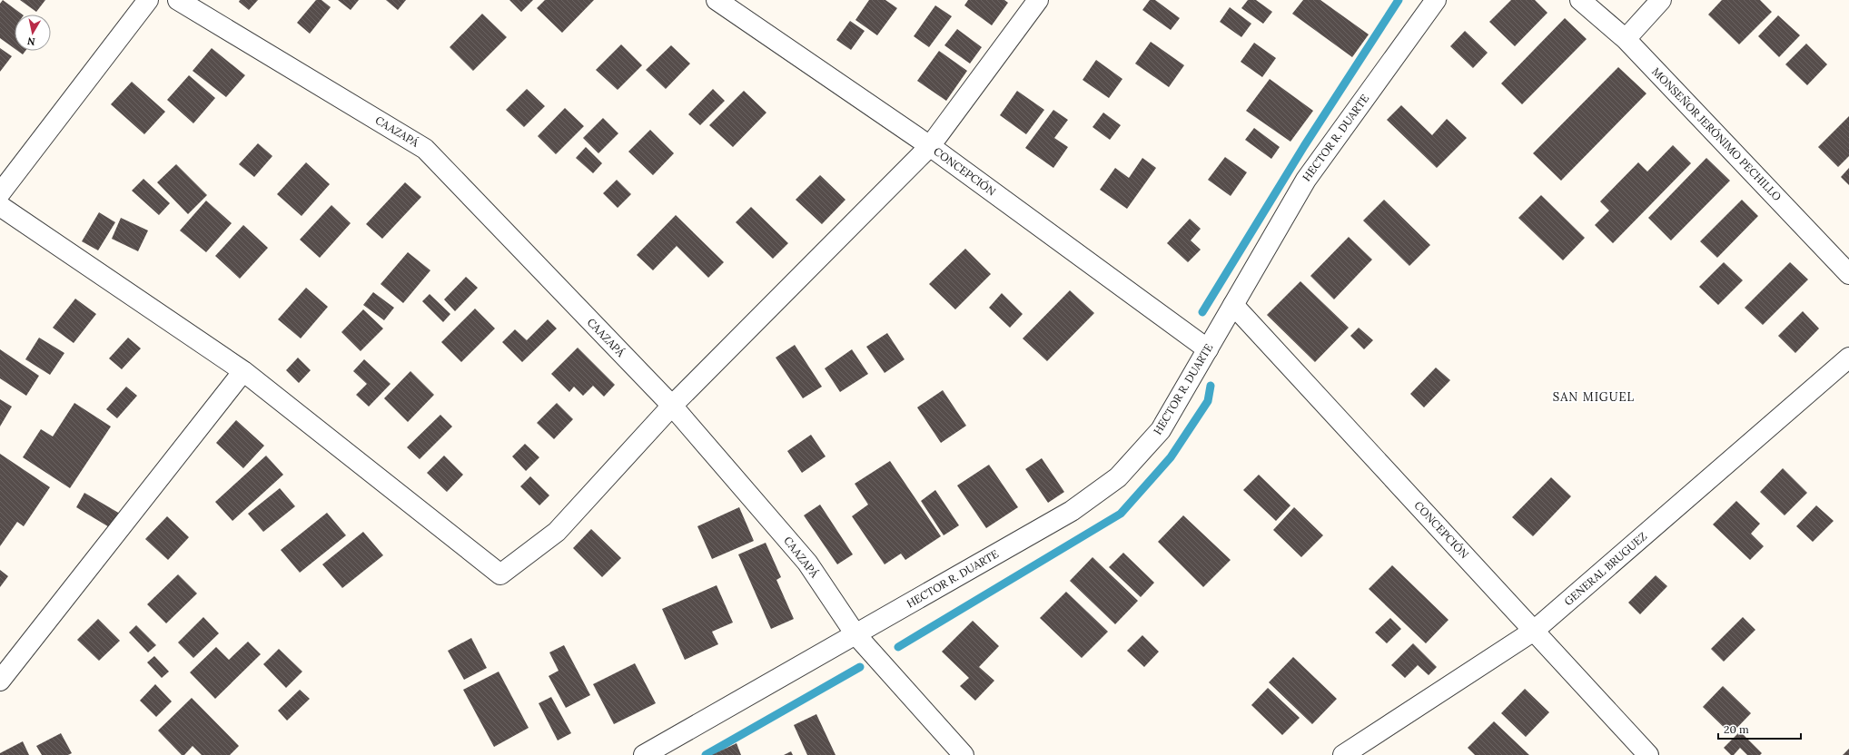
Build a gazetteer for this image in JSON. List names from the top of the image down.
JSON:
{
  "streets": {
    "street": [
      "CAAZAPÁ",
      "MONSEÑOR JERÓNIMO PECHILLO",
      "HECTOR R. DUARTE",
      "CONCEPCIÓN",
      "GENERAL BRUGUEZ"
    ]
  },
  "crossings": [
    ["CAAZAPÁ", "HECTOR R. DUARTE"],
    ["HECTOR R. DUARTE", "CONCEPCIÓN"],
    ["CONCEPCIÓN", "GENERAL BRUGUEZ"]
  ],
  "districts": ["SAN MIGUEL"],
  "scale_bar": "20 m",
  "north": "bottom"
}
